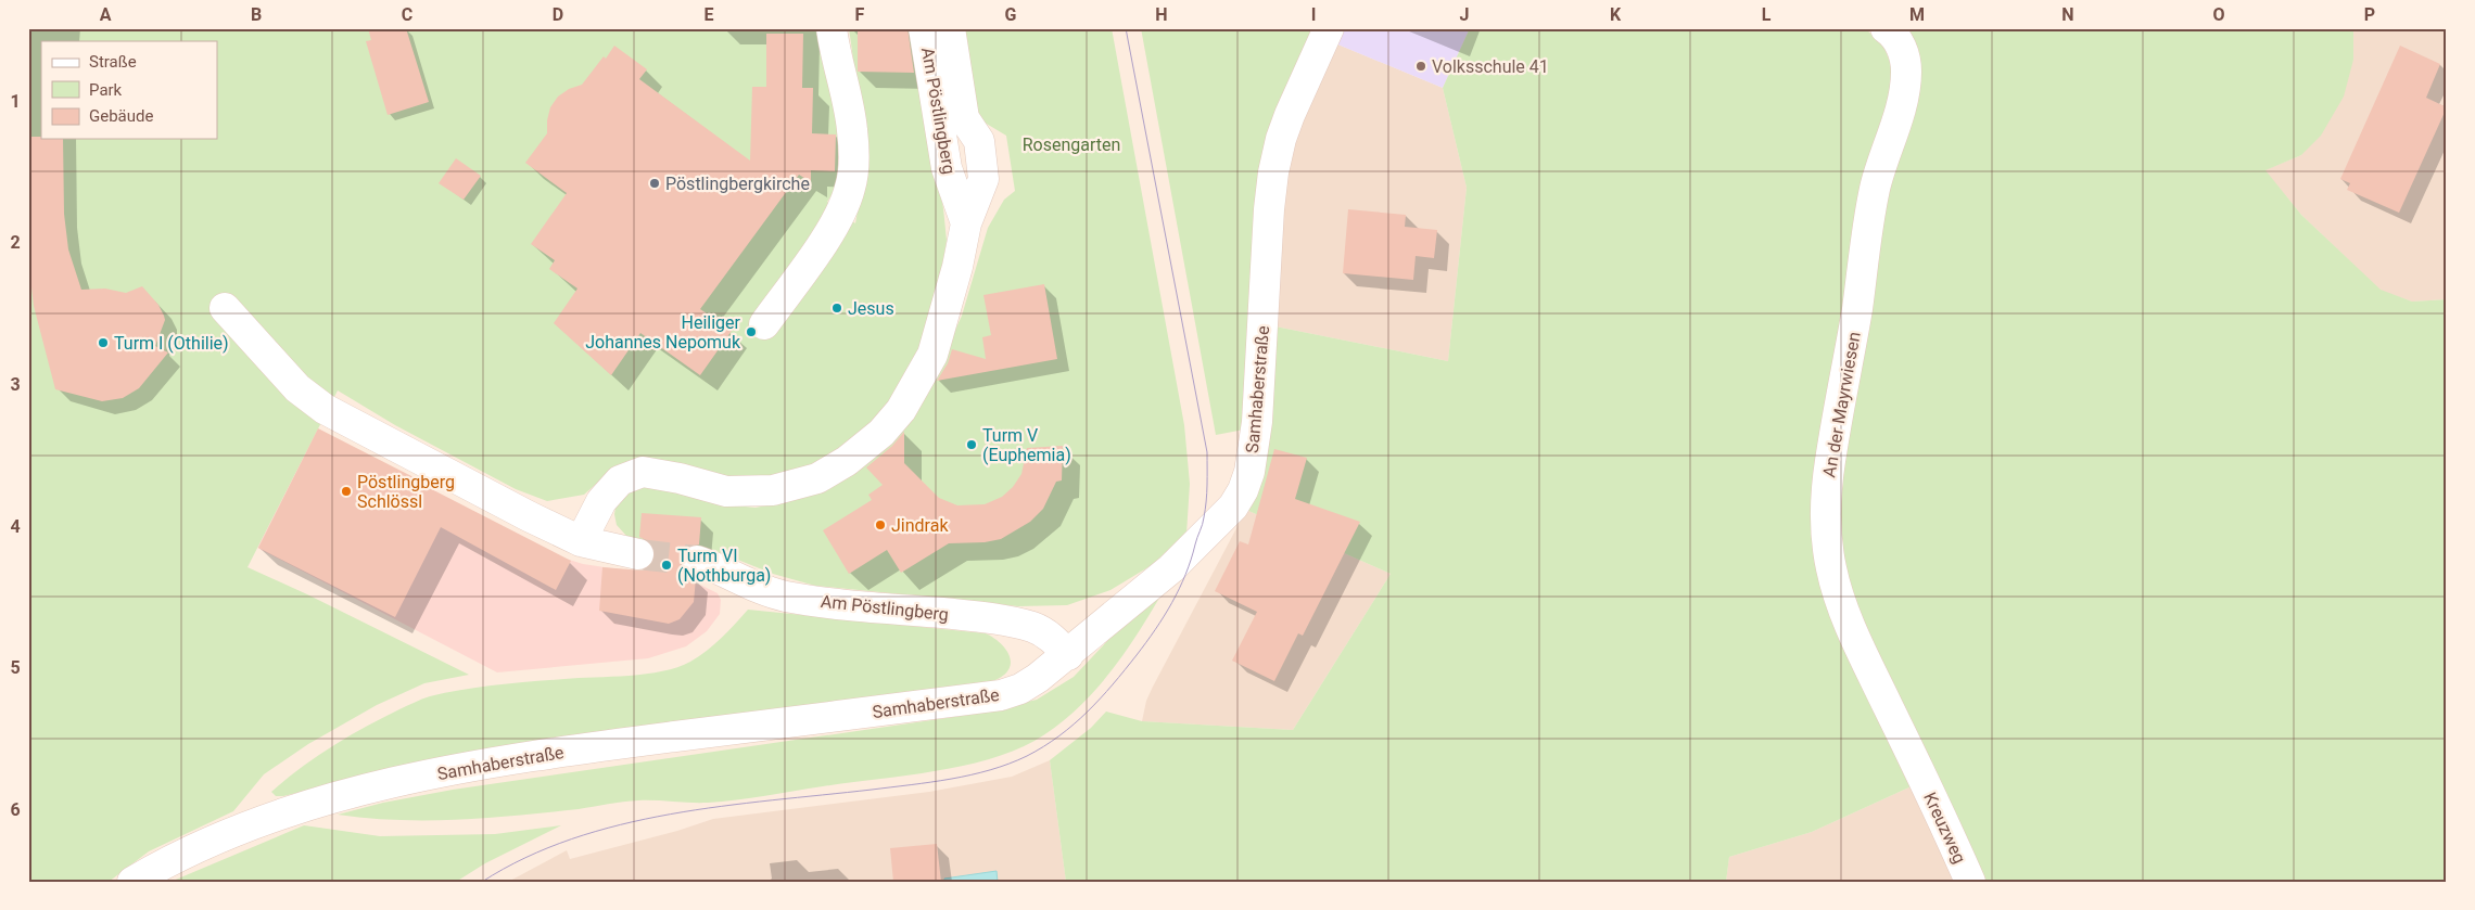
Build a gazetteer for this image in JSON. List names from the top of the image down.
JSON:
{
  "streets": {
    "street": [
      "Am Pöstlingberg",
      "Samhaberstraße",
      "An der Mayrwiesen",
      "Kreuzweg"
    ]
  },
  "crossings": [
    ["Am Pöstlingberg", "Samhaberstraße"],
    ["An der Mayrwiesen", "Kreuzweg"]
  ],
  "parks": ["Rosengarten"],
  "places": [
    "Volksschule 41",
    "Pöstlingbergkirche",
    "Jesus",
    "Heiliger Johannes Nepomuk",
    "Turm I (Othilie)",
    "Turm V (Euphemia)",
    "Pöstlingberg Schlössl",
    "Jindrak",
    "Turm VI (Nothburga)"
  ],
  "legend": ["Straße", "Park", "Gebäude"],
  "grid": {
    "columns": [
      "A",
      "B",
      "C",
      "D",
      "E",
      "F",
      "G",
      "H",
      "I",
      "J",
      "K",
      "L",
      "M",
      "N",
      "O",
      "P"
    ],
    "rows": [
      "1",
      "2",
      "3",
      "4",
      "5",
      "6"
    ]
  }
}
